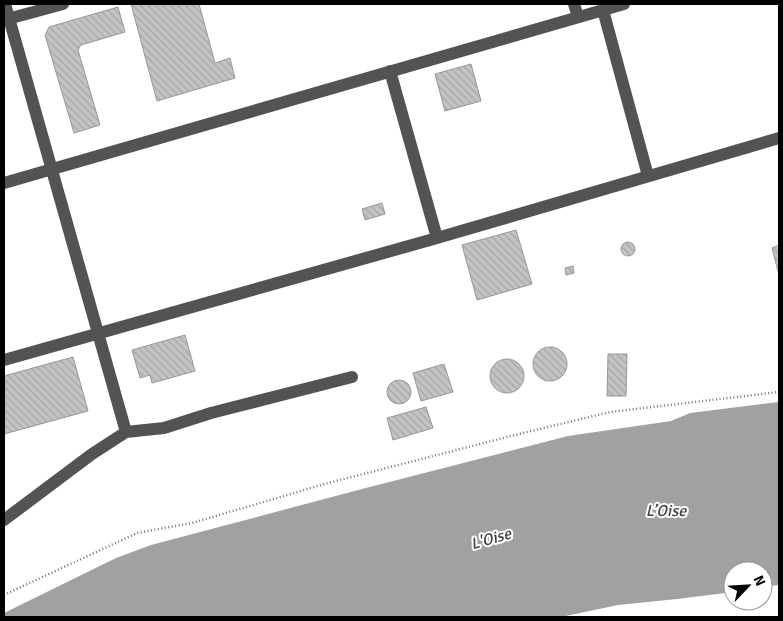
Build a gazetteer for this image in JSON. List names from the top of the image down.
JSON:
{
  "water": ["L’Oise", "L'Oise"],
  "north": "top right"
}
